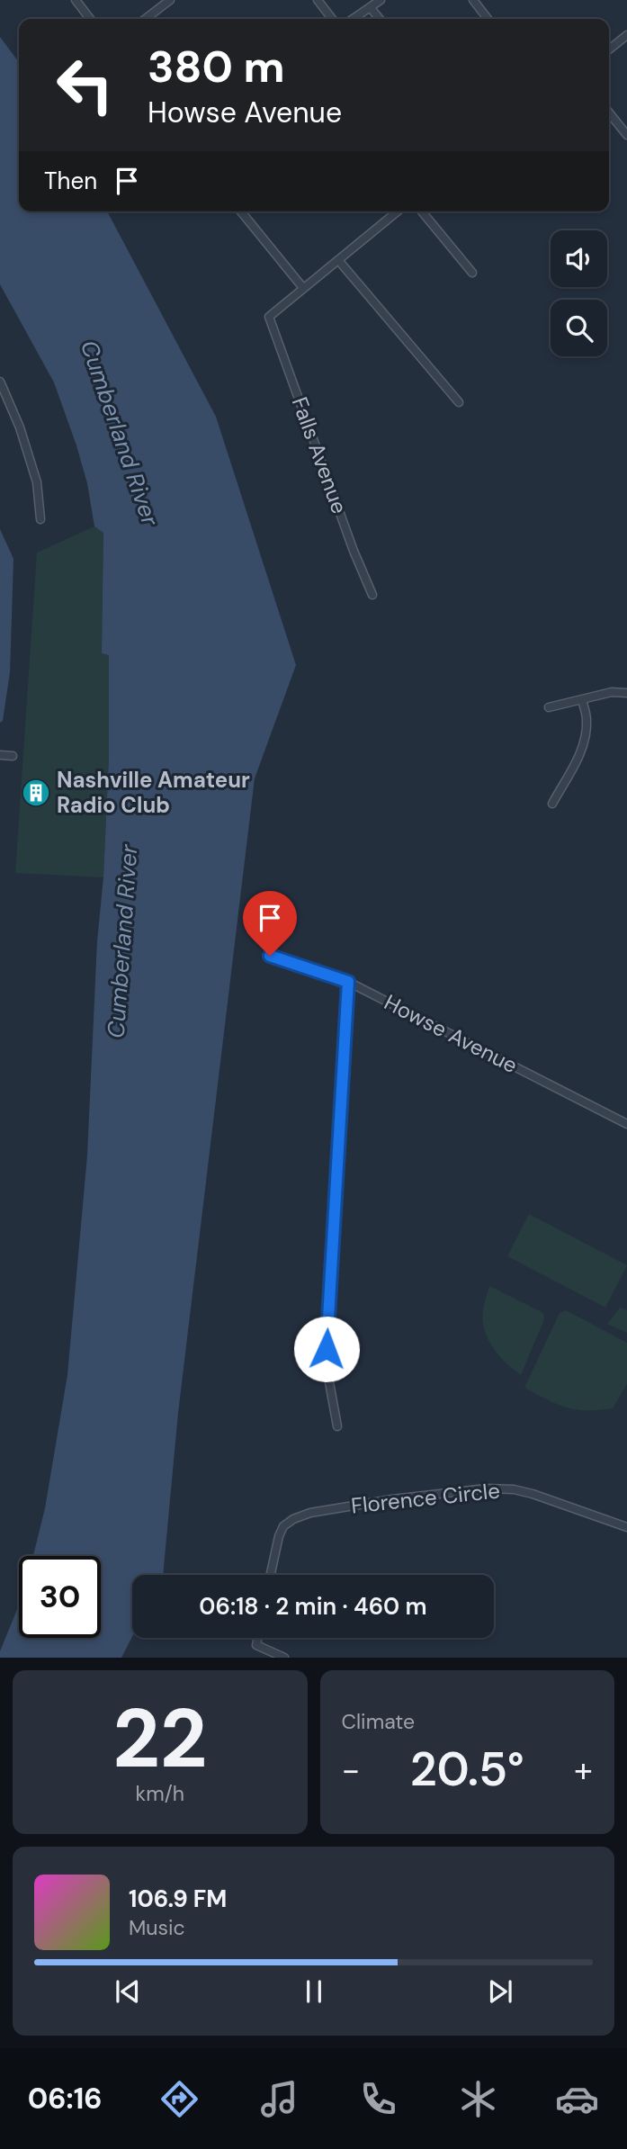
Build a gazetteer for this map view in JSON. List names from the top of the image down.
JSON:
{
  "streets": {
    "street": ["Falls Avenue", "Howse Avenue", "Florence Circle"]
  },
  "water": ["Cumberland River"],
  "places": {
    "building": ["Nashville Amateur Radio Club"]
  },
  "page": {
    "turn": ["380 m", "Howse Avenue"],
    "then": "Then",
    "limit": "30",
    "trip": "06:18 · 2 min · 460 m",
    "tile": [
      ["22", "km/h"],
      "Climate"
    ],
    "heat": ["−", "20.5°", "+"],
    "song": ["106.9 FM", "Music"],
    "tabs": "06:16"
  }
}
